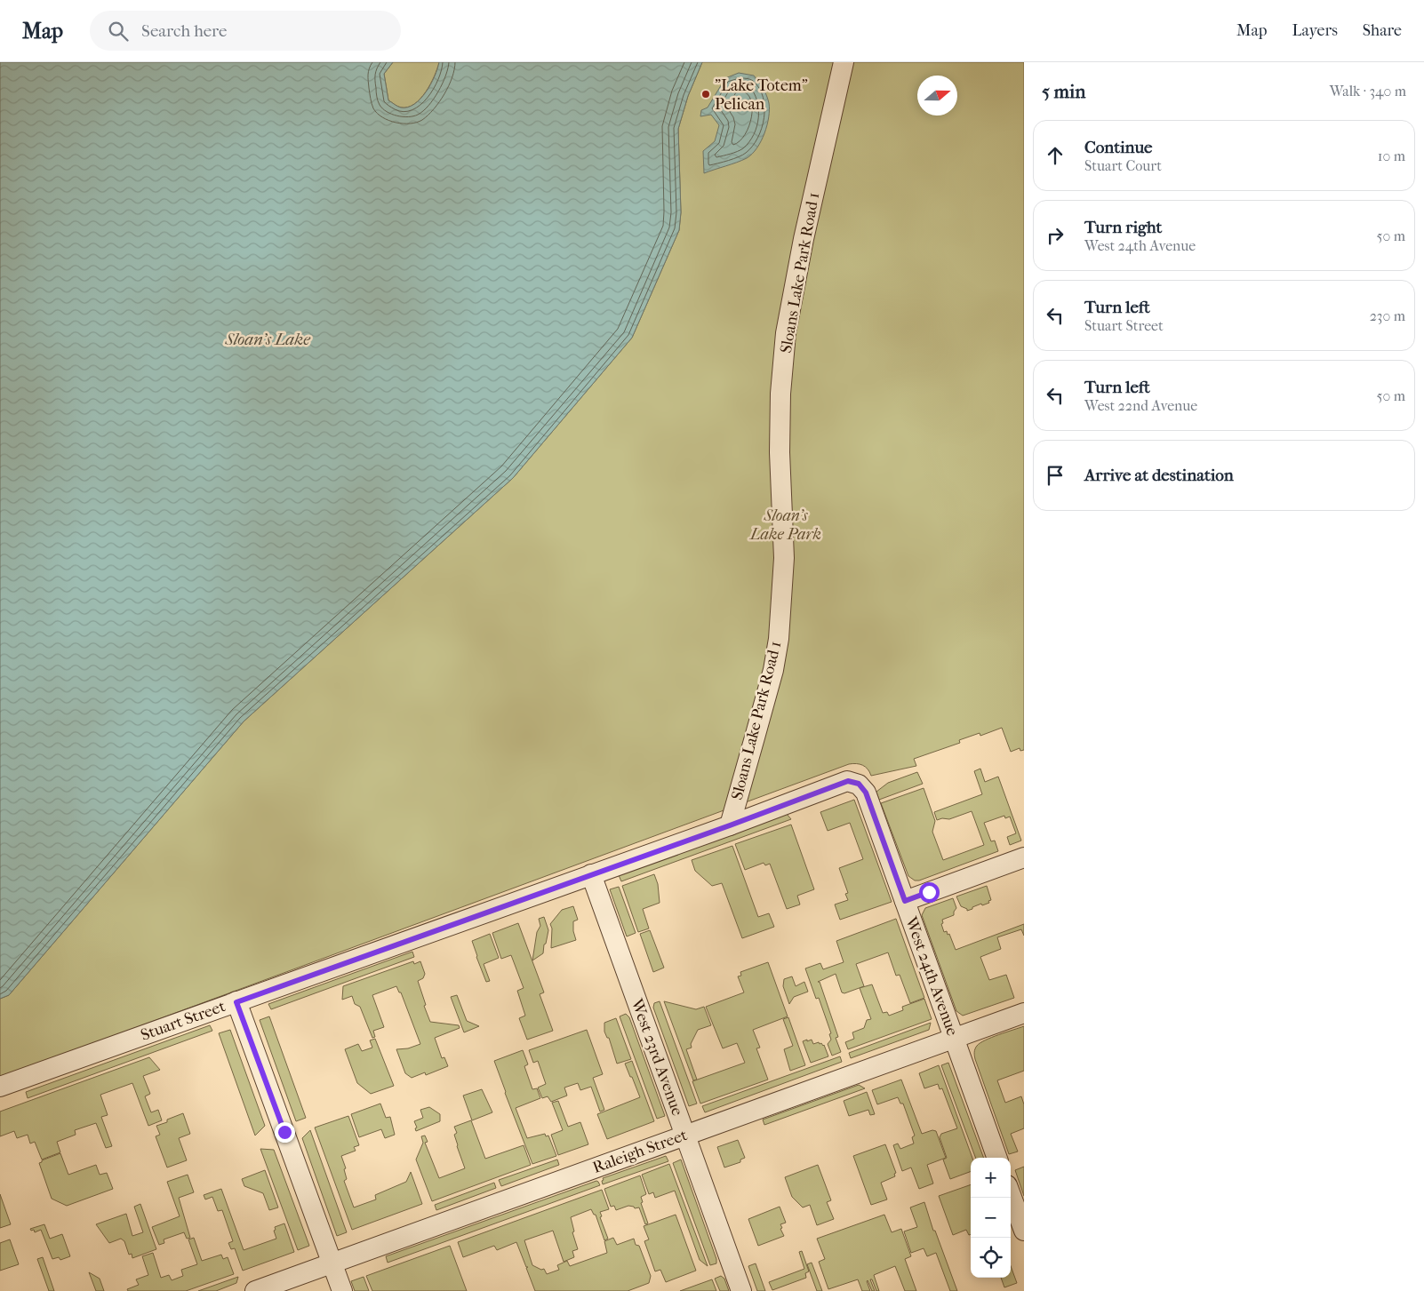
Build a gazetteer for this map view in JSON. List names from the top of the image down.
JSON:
{
  "streets": {
    "street": [
      "Sloans Lake Park Road 1",
      "West 24th Avenue",
      "Stuart Street",
      "West 23rd Avenue",
      "Raleigh Street"
    ]
  },
  "crossings": [
    ["Sloans Lake Park Road 1", "Stuart Street"],
    ["West 24th Avenue", "Stuart Street"],
    ["West 24th Avenue", "Raleigh Street"],
    ["Stuart Street", "West 23rd Avenue"],
    ["West 23rd Avenue", "Raleigh Street"]
  ],
  "water": ["Sloan's Lake"],
  "parks": ["Sloan's Lake Park"],
  "places": ["\"Lake Totem\" Pelican"],
  "north": "right",
  "page": {
    "header": "Map",
    "search": "Search here",
    "nav": ["Map", "Layers", "Share"],
    "heading": ["5 min", "Walk · 340 m"],
    "list": [
      ["Continue", "Stuart Court", "10 m"],
      ["Turn right", "West 24th Avenue", "50 m"],
      ["Turn left", "Stuart Street", "230 m"],
      ["Turn left", "West 22nd Avenue", "50 m"],
      "Arrive at destination"
    ],
    "map_buttons": ["+", "−"]
  }
}
